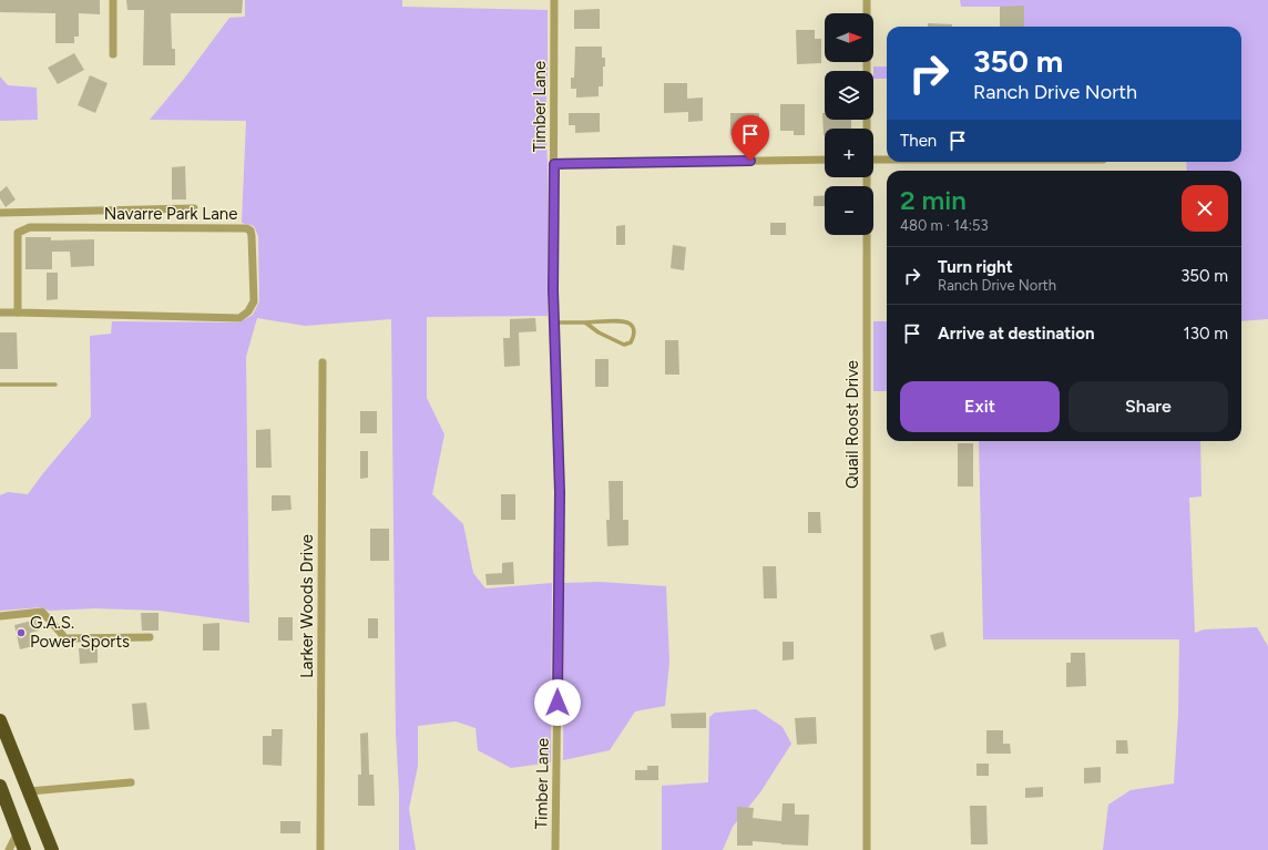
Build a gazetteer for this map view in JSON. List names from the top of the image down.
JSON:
{
  "streets": {
    "street": [
      "Timber Lane",
      "Navarre Park Lane",
      "Quail Roost Drive",
      "Larker Woods Drive"
    ]
  },
  "places": ["G.A.S. Power Sports"],
  "north": "right",
  "page": {
    "map_buttons": ["+", "−"],
    "turn": ["350 m", "Ranch Drive North"],
    "then": "Then",
    "heading": ["2 min", "480 m · 14:53"],
    "list": [
      {
        "name": "Turn right",
        "note": "Ranch Drive North",
        "value": "350 m"
      },
      {
        "name": "Arrive at destination",
        "value": "130 m"
      }
    ],
    "buttons": ["Exit", "Share"]
  }
}
